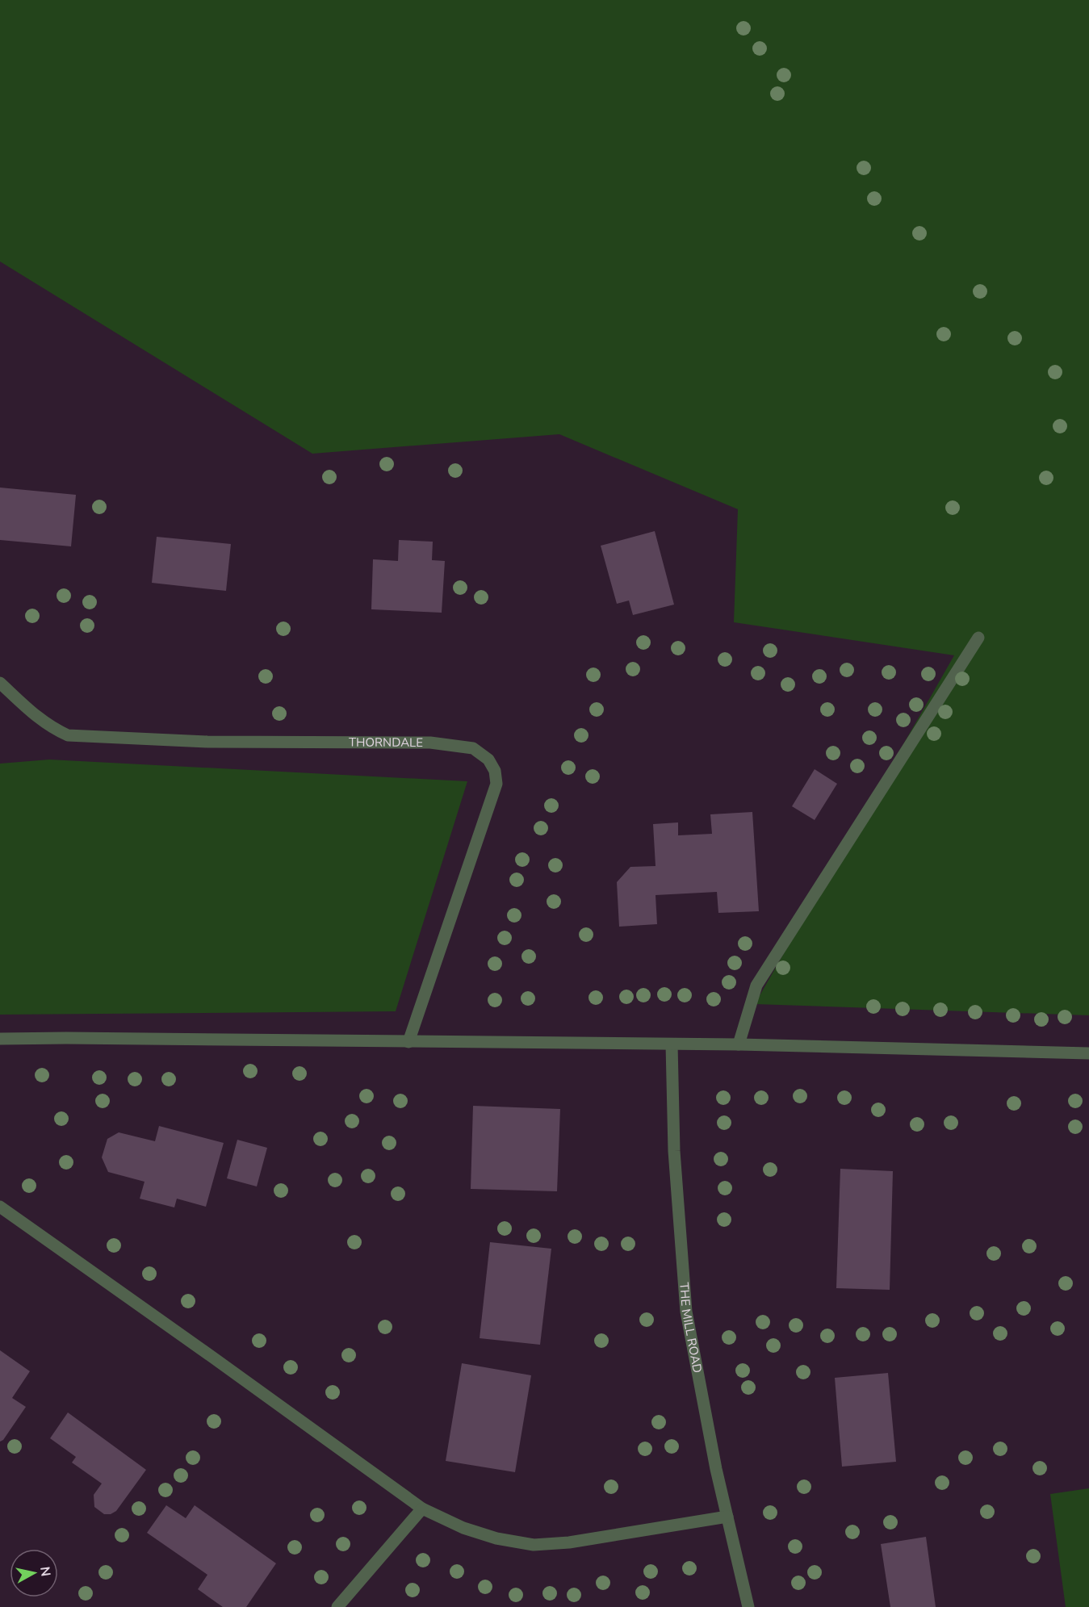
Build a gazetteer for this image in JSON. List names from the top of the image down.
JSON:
{
  "streets": {
    "street": ["THORNDALE", "THE MILL ROAD"]
  },
  "north": "right"
}
